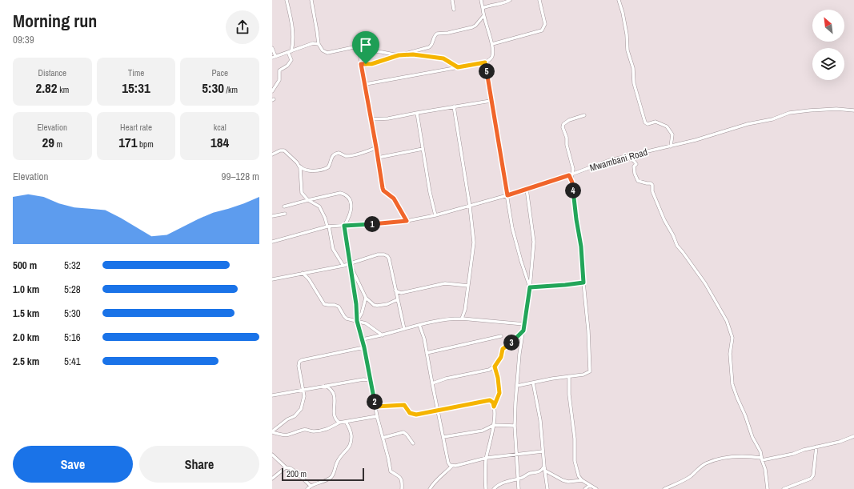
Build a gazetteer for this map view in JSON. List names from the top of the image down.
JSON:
{
  "streets": {
    "street": ["Mwambani Road"]
  },
  "scale_bar": "200 m",
  "north": "top left",
  "page": {
    "heading": ["Morning run", "09:39"],
    "stats": [
      ["Distance", "2.82 km"],
      ["Time", "15:31"],
      ["Pace", "5:30 /km"],
      ["Elevation", "29 m"],
      ["Heart rate", "171 bpm"],
      ["kcal", "184"]
    ],
    "pins": [
      "5",
      "4",
      "1",
      "3",
      "2"
    ],
    "chart": ["Elevation", "99–128 m"],
    "list": [
      {
        "name": "500 m",
        "note": "5:32"
      },
      {
        "name": "1.0 km",
        "note": "5:28"
      },
      {
        "name": "1.5 km",
        "note": "5:30"
      },
      {
        "name": "2.0 km",
        "note": "5:16"
      },
      {
        "name": "2.5 km",
        "note": "5:41"
      }
    ],
    "buttons": ["Save", "Share"],
    "scale": "200 m"
  }
}
